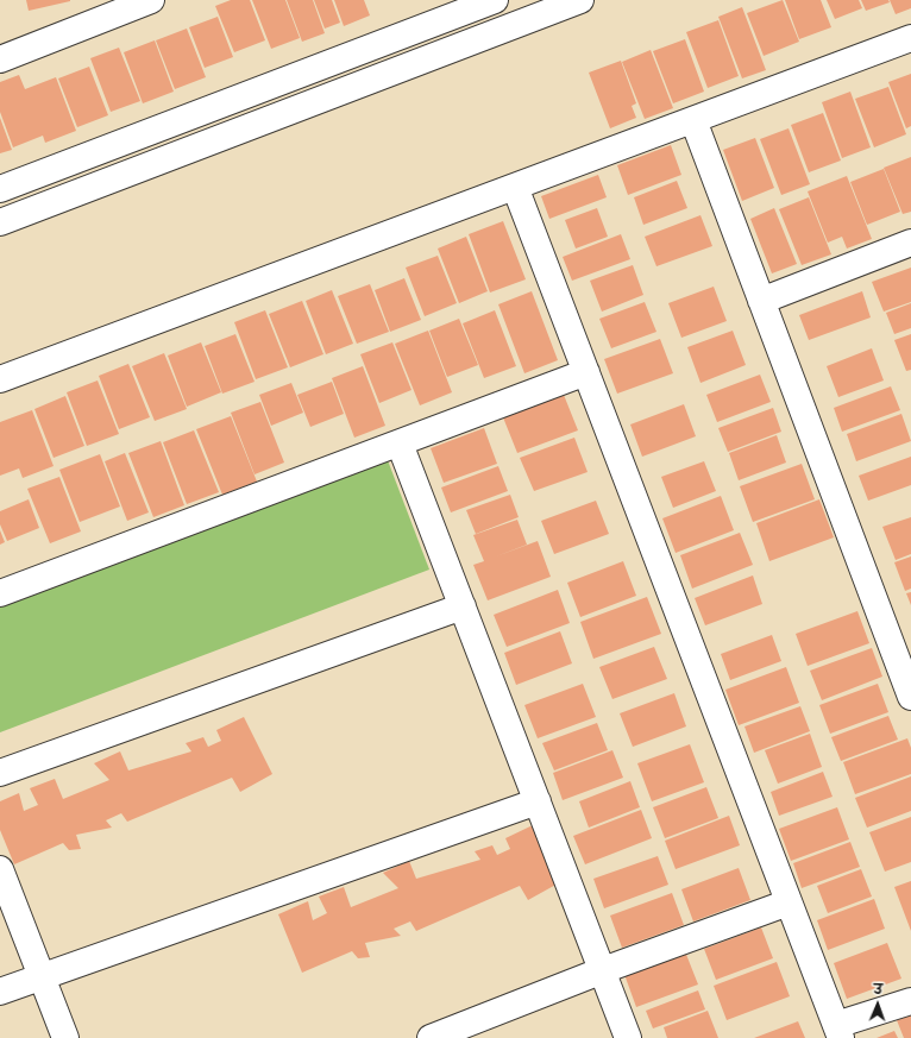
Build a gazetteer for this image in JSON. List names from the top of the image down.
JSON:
{
  "north": "top"
}
